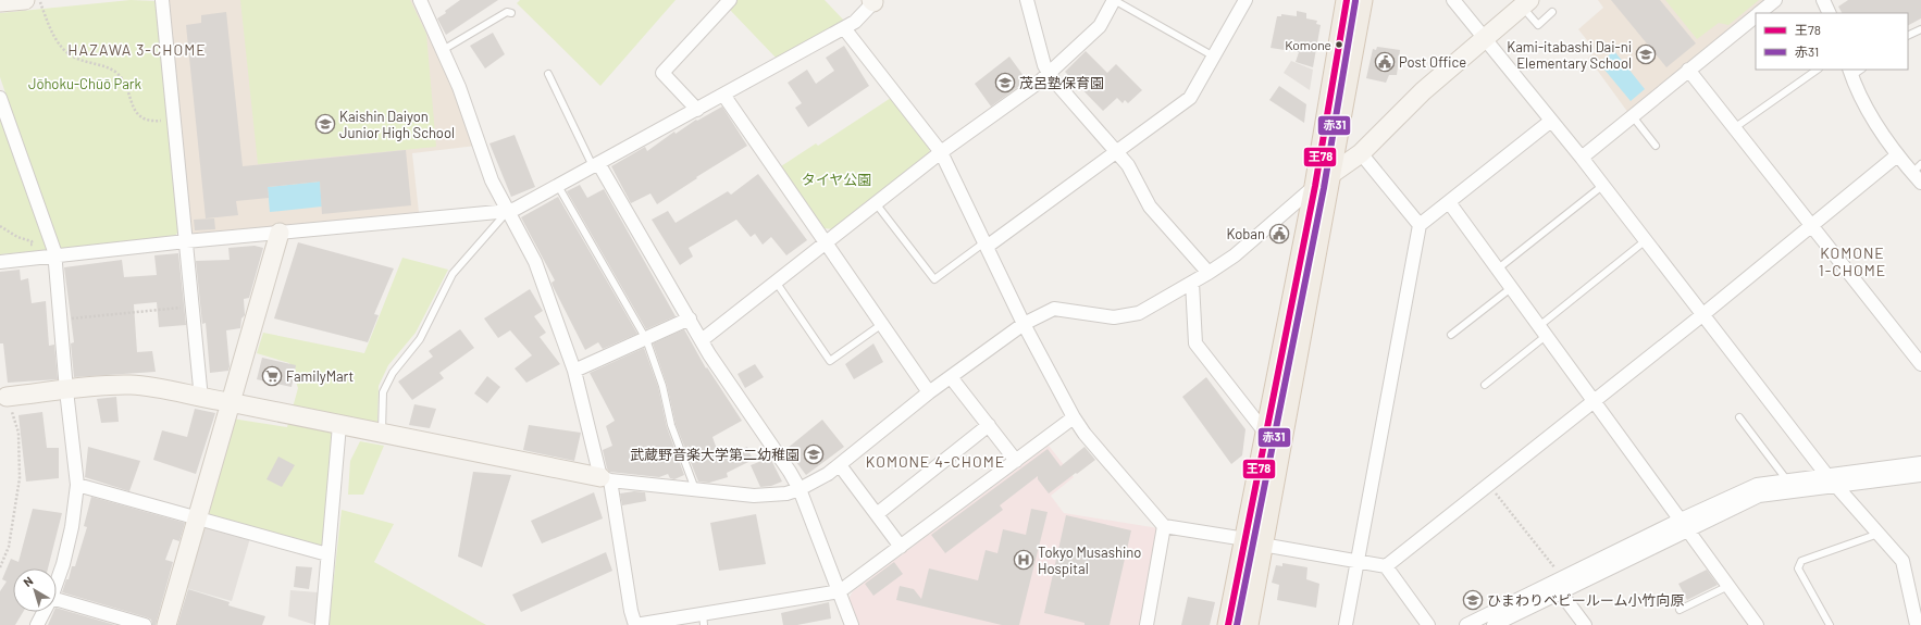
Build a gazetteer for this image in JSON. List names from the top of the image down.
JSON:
{
  "districts": ["HAZAWA 3-CHOME", "KOMONE 1-CHOME", "KOMONE 4-CHOME"],
  "parks": ["Jōhoku-Chūō Park", "タイヤ公園"],
  "places": {
    "other": ["Komone"],
    "school or university": [
      "Kami-itabashi Dai-ni Elementary School",
      "茂呂塾保育園",
      "Kaishin Daiyon Junior High School",
      "武蔵野音楽大学第二幼稚園",
      "ひまわりベビールーム小竹向原"
    ],
    "public building": ["Post Office", "Koban"],
    "supermarket": ["FamilyMart"],
    "hospital": ["Tokyo Musashino Hospital"]
  },
  "lines": ["transit line 王78", "transit line 赤31"],
  "legend": ["王78", "赤31"],
  "north": "top left"
}
